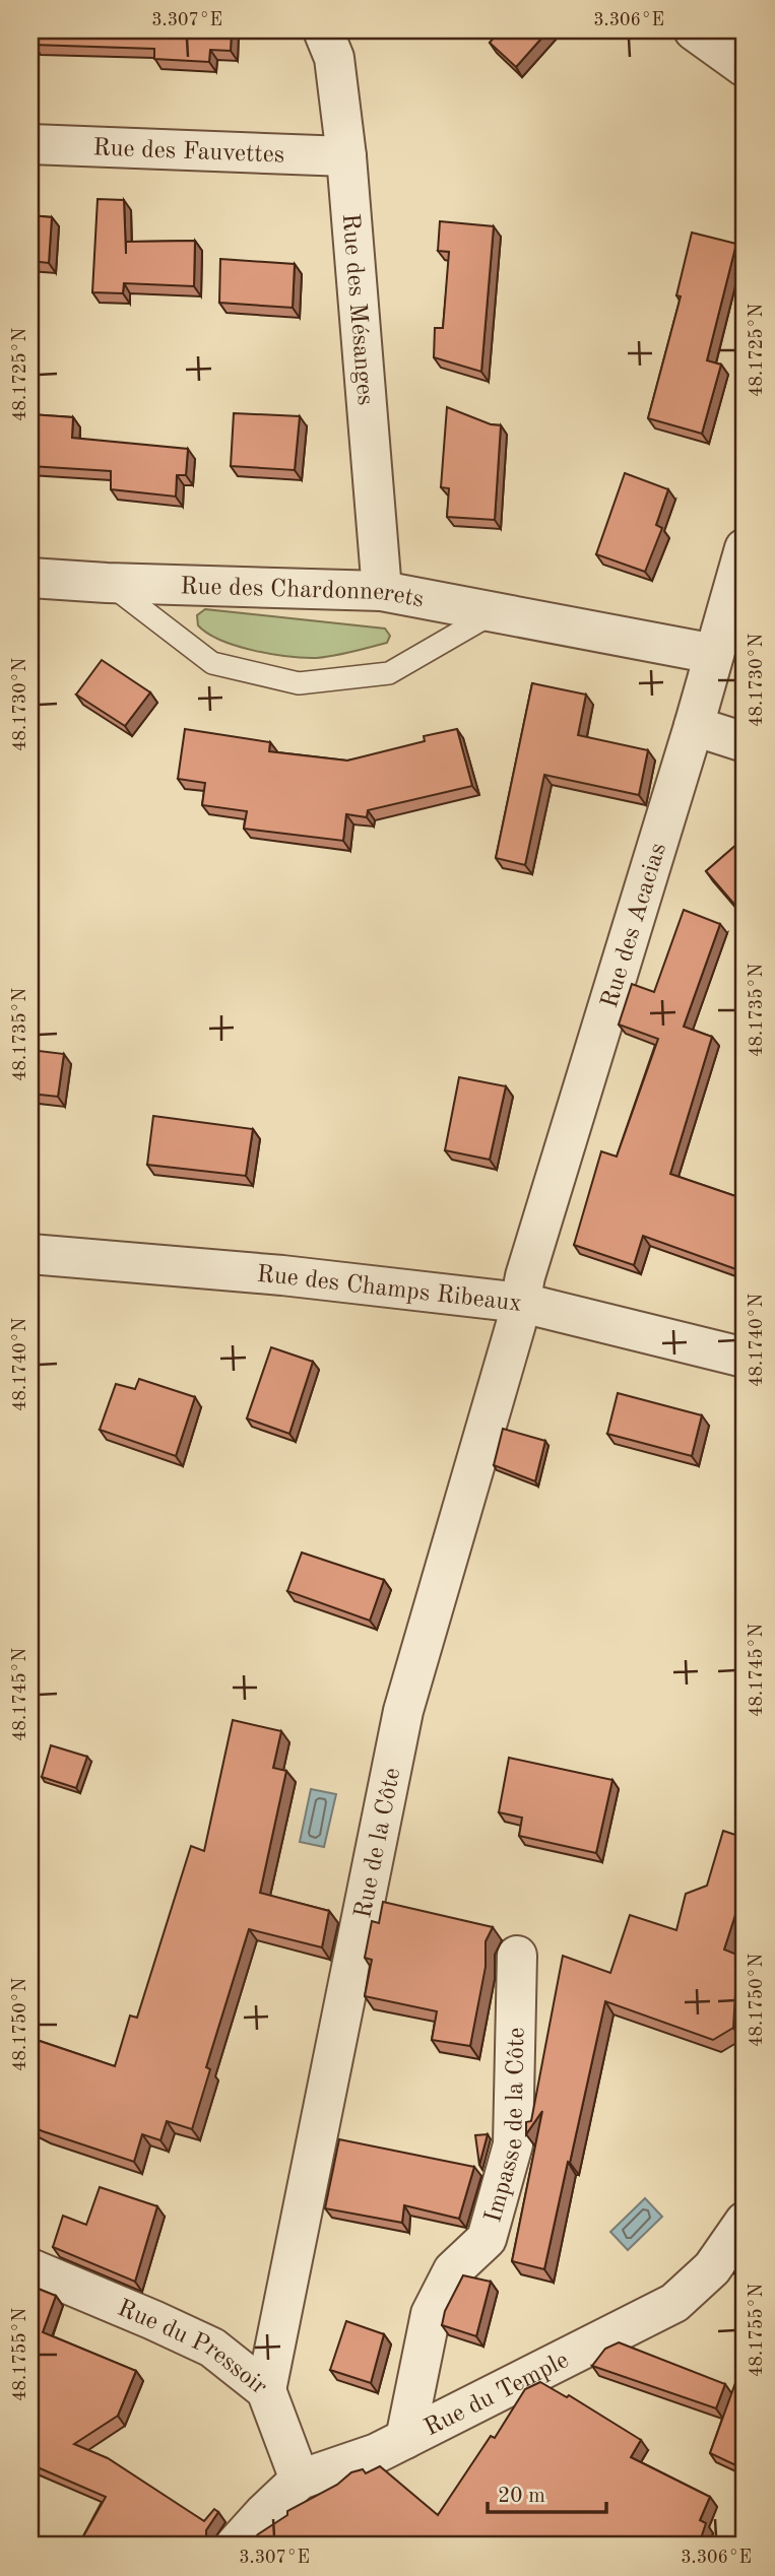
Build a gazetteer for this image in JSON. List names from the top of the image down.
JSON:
{
  "streets": {
    "street": [
      "Rue des Fauvettes",
      "Rue des Mésanges",
      "Rue des Chardonnerets",
      "Rue des Acacias",
      "Rue des Champs Ribeaux",
      "Rue de la Côte",
      "Impasse de la Côte",
      "Rue du Pressoir",
      "Rue du Temple"
    ]
  },
  "crossings": [
    ["Rue des Fauvettes", "Rue des Mésanges"],
    ["Rue des Mésanges", "Rue des Chardonnerets"],
    ["Rue des Chardonnerets", "Rue des Acacias"],
    ["Rue des Acacias", "Rue des Champs Ribeaux"],
    ["Rue des Acacias", "Rue de la Côte"],
    ["Rue des Champs Ribeaux", "Rue de la Côte"],
    ["Rue de la Côte", "Rue du Pressoir"],
    ["Impasse de la Côte", "Rue du Temple"],
    ["Rue du Pressoir", "Rue du Temple"]
  ],
  "scale_bar": "20 m",
  "coordinates": [
    "3.307°E",
    "3.306°E",
    "48.1725°N",
    "48.1730°N",
    "48.1735°N",
    "48.1740°N",
    "48.1745°N",
    "48.1750°N",
    "48.1755°N"
  ]
}
